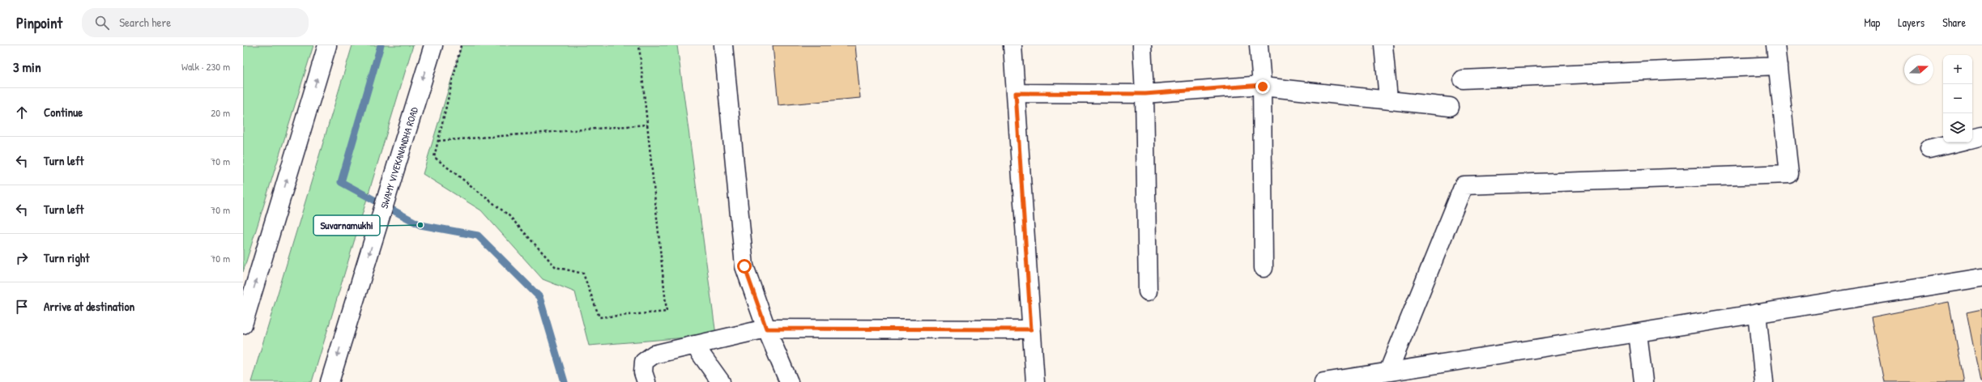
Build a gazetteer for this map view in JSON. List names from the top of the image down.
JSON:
{
  "streets": {
    "street": ["SWAMY VIVEKANANDHA ROAD"]
  },
  "places": ["Suvarnamukhi"],
  "north": "right",
  "page": {
    "header": "Pinpoint",
    "search": "Search here",
    "nav": ["Map", "Layers", "Share"],
    "heading": ["3 min", "Walk · 230 m"],
    "map_buttons": ["+", "−"],
    "list": [
      ["Continue", "20 m"],
      ["Turn left", "70 m"],
      ["Turn left", "70 m"],
      ["Turn right", "70 m"],
      "Arrive at destination"
    ]
  }
}
